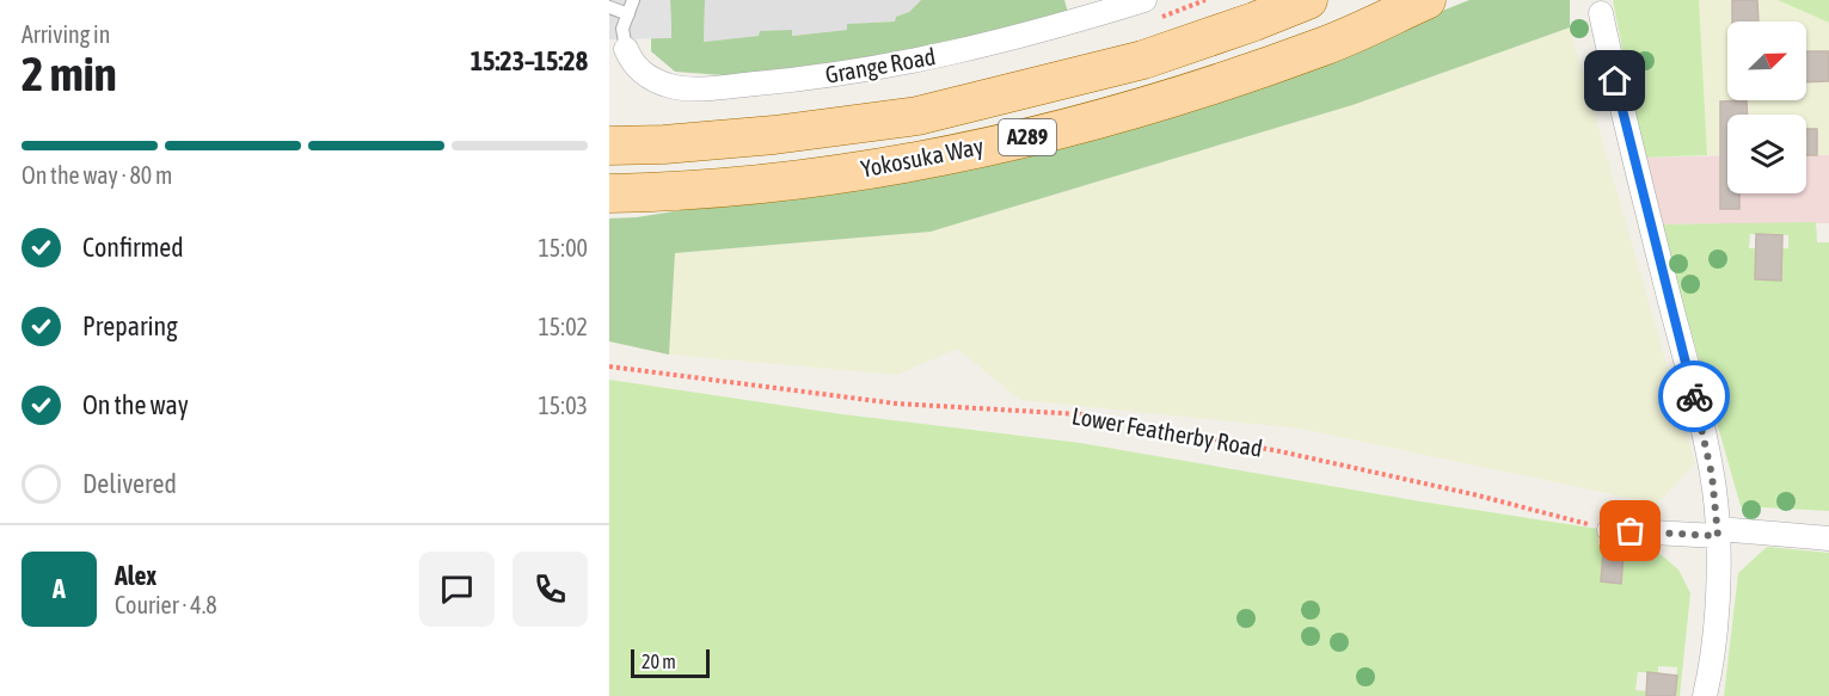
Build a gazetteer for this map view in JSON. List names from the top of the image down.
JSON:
{
  "streets": {
    "main road": ["A289", "Yokosuka Way"],
    "street": ["Grange Road"],
    "path": ["Lower Featherby Road"]
  },
  "scale_bar": "20 m",
  "north": "top right",
  "page": {
    "heading": ["2 min", "Arriving in", "15:23–15:28"],
    "panel": ["Alex", "Courier · 4.8"],
    "bar": "On the way · 80 m",
    "list": [
      ["Confirmed", "15:00"],
      ["Preparing", "15:02"],
      ["On the way", "15:03"],
      "Delivered"
    ],
    "round": "A",
    "scale": "20 m"
  }
}
